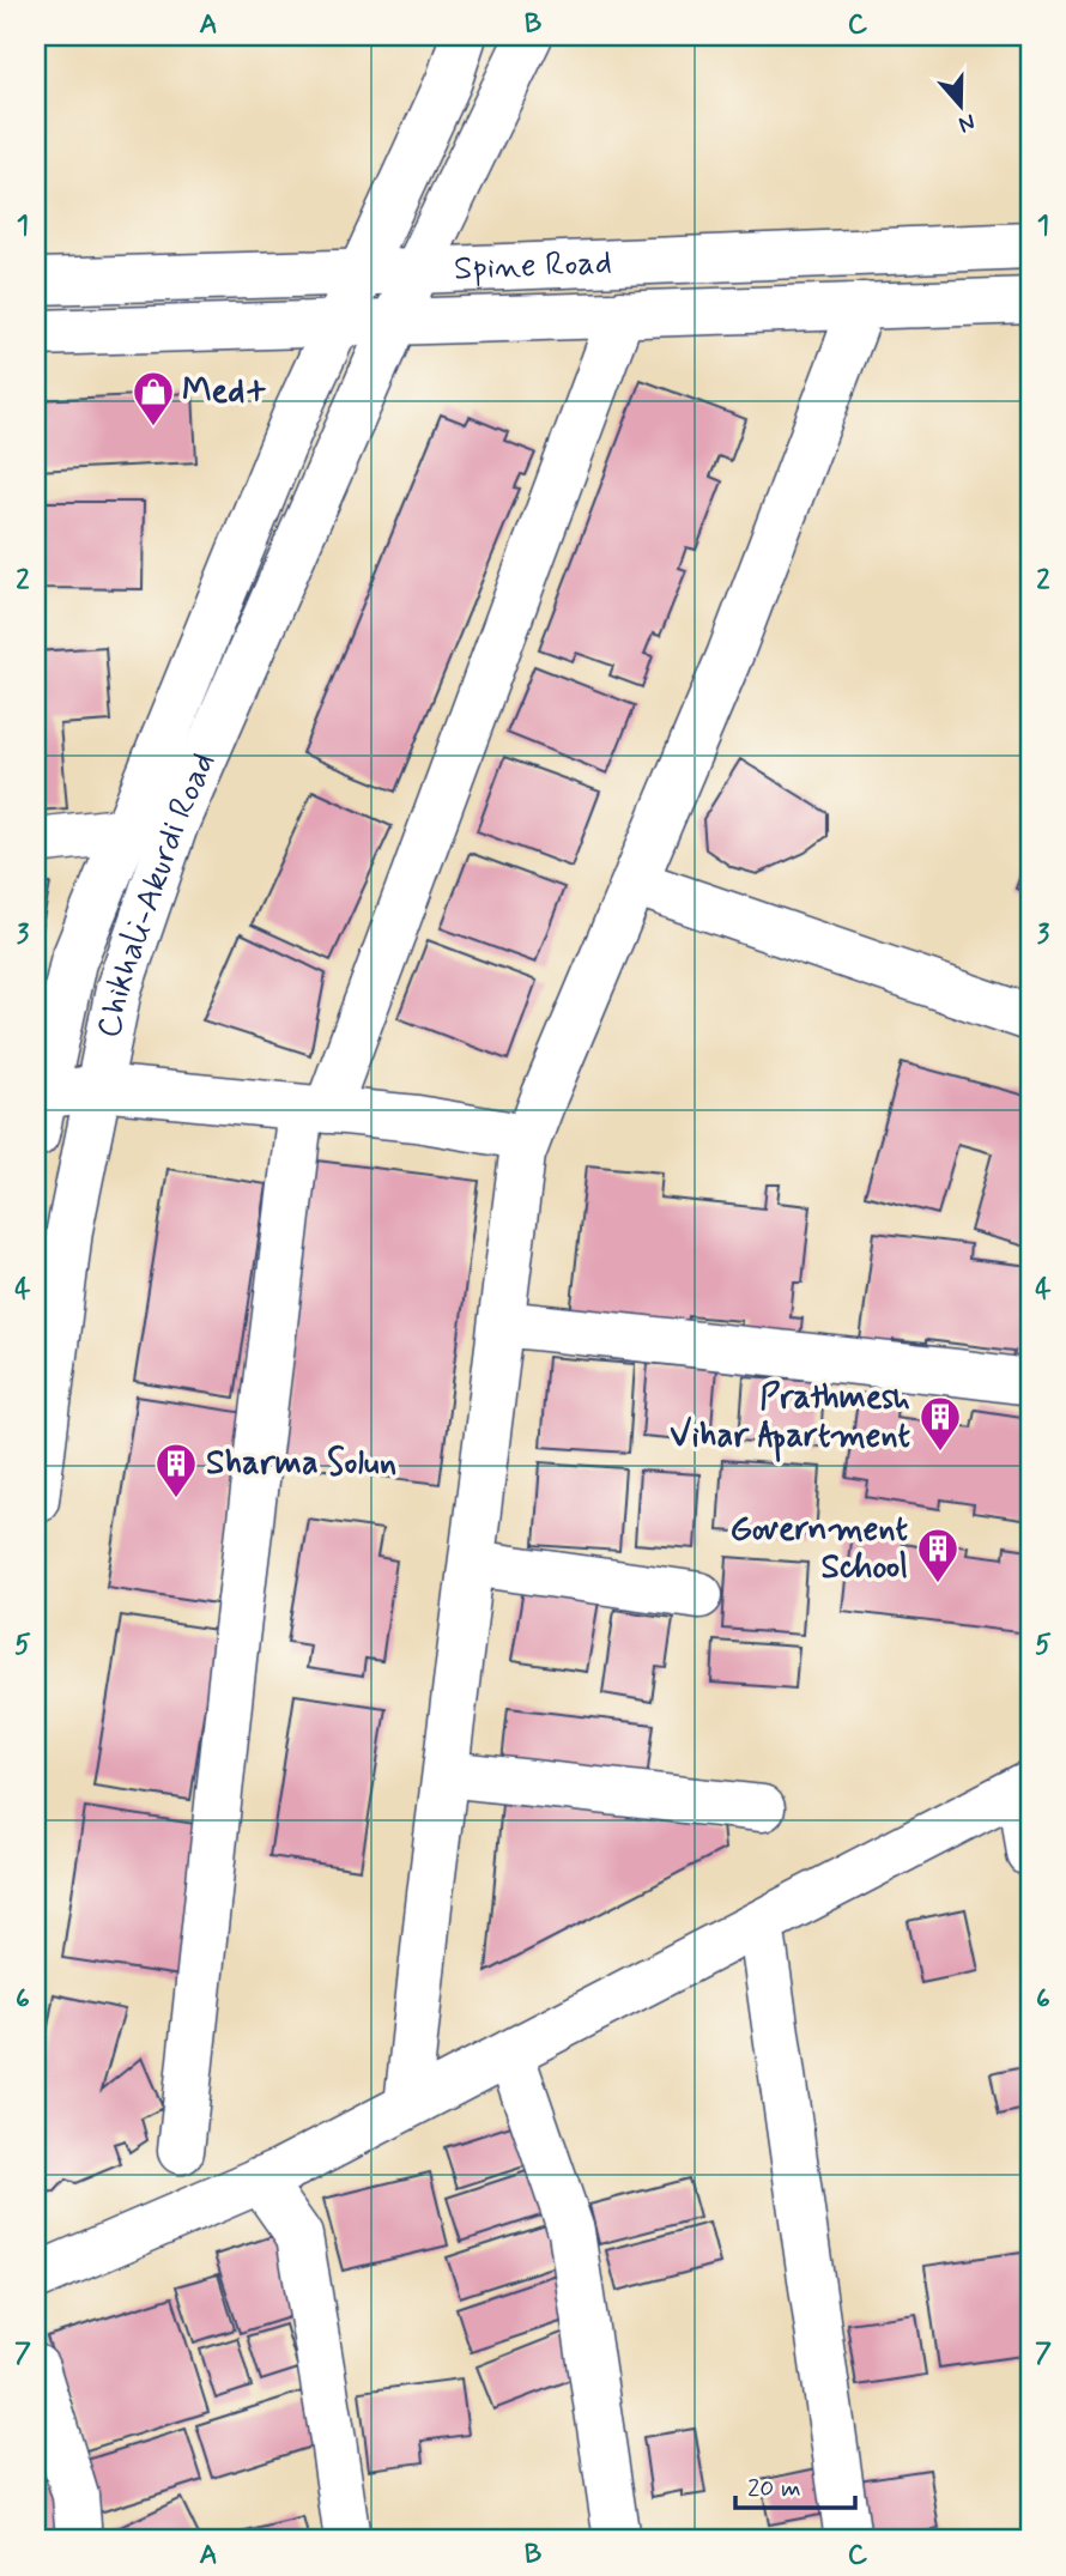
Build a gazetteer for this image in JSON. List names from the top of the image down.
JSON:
{
  "streets": {
    "street": ["Spine Road", "Chikhali-Akurdi Road"]
  },
  "crossings": [
    ["Spine Road", "Chikhali-Akurdi Road"]
  ],
  "places": {
    "shop": ["Med+"],
    "building": ["Prathmesh Vihar Apartment", "Sharma Solun", "Government School"]
  },
  "scale_bar": "20 m",
  "north": "bottom",
  "grid": {
    "columns": ["A", "B", "C"],
    "rows": [
      "1",
      "2",
      "3",
      "4",
      "5",
      "6",
      "7"
    ]
  }
}
